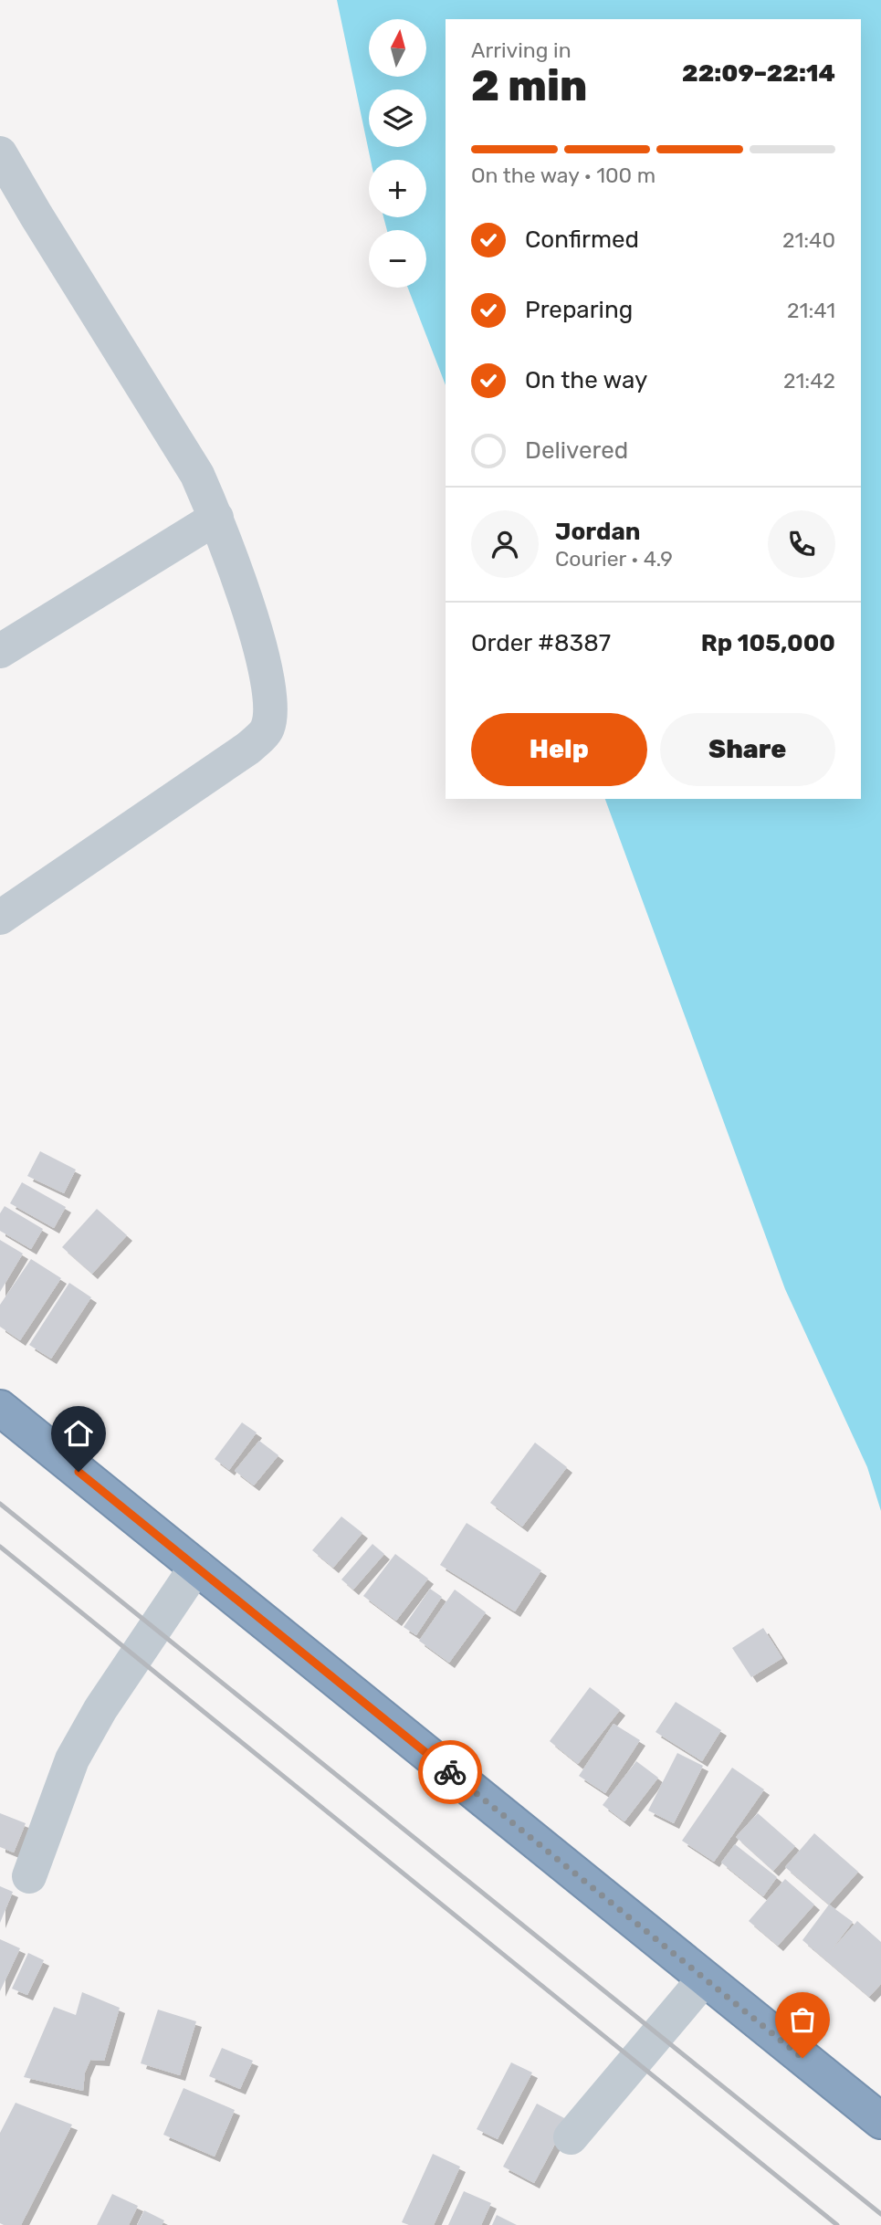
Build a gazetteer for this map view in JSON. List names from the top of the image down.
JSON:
{
  "north": "top",
  "page": {
    "map_buttons": ["+", "−"],
    "heading": ["2 min", "Arriving in", "22:09–22:14"],
    "panel": [
      "Jordan",
      "Courier · 4.9",
      "Order #8387",
      "Rp 105,000"
    ],
    "bar": "On the way · 100 m",
    "list": [
      ["Confirmed", "21:40"],
      ["Preparing", "21:41"],
      ["On the way", "21:42"],
      "Delivered"
    ],
    "buttons": ["Help", "Share"]
  }
}
